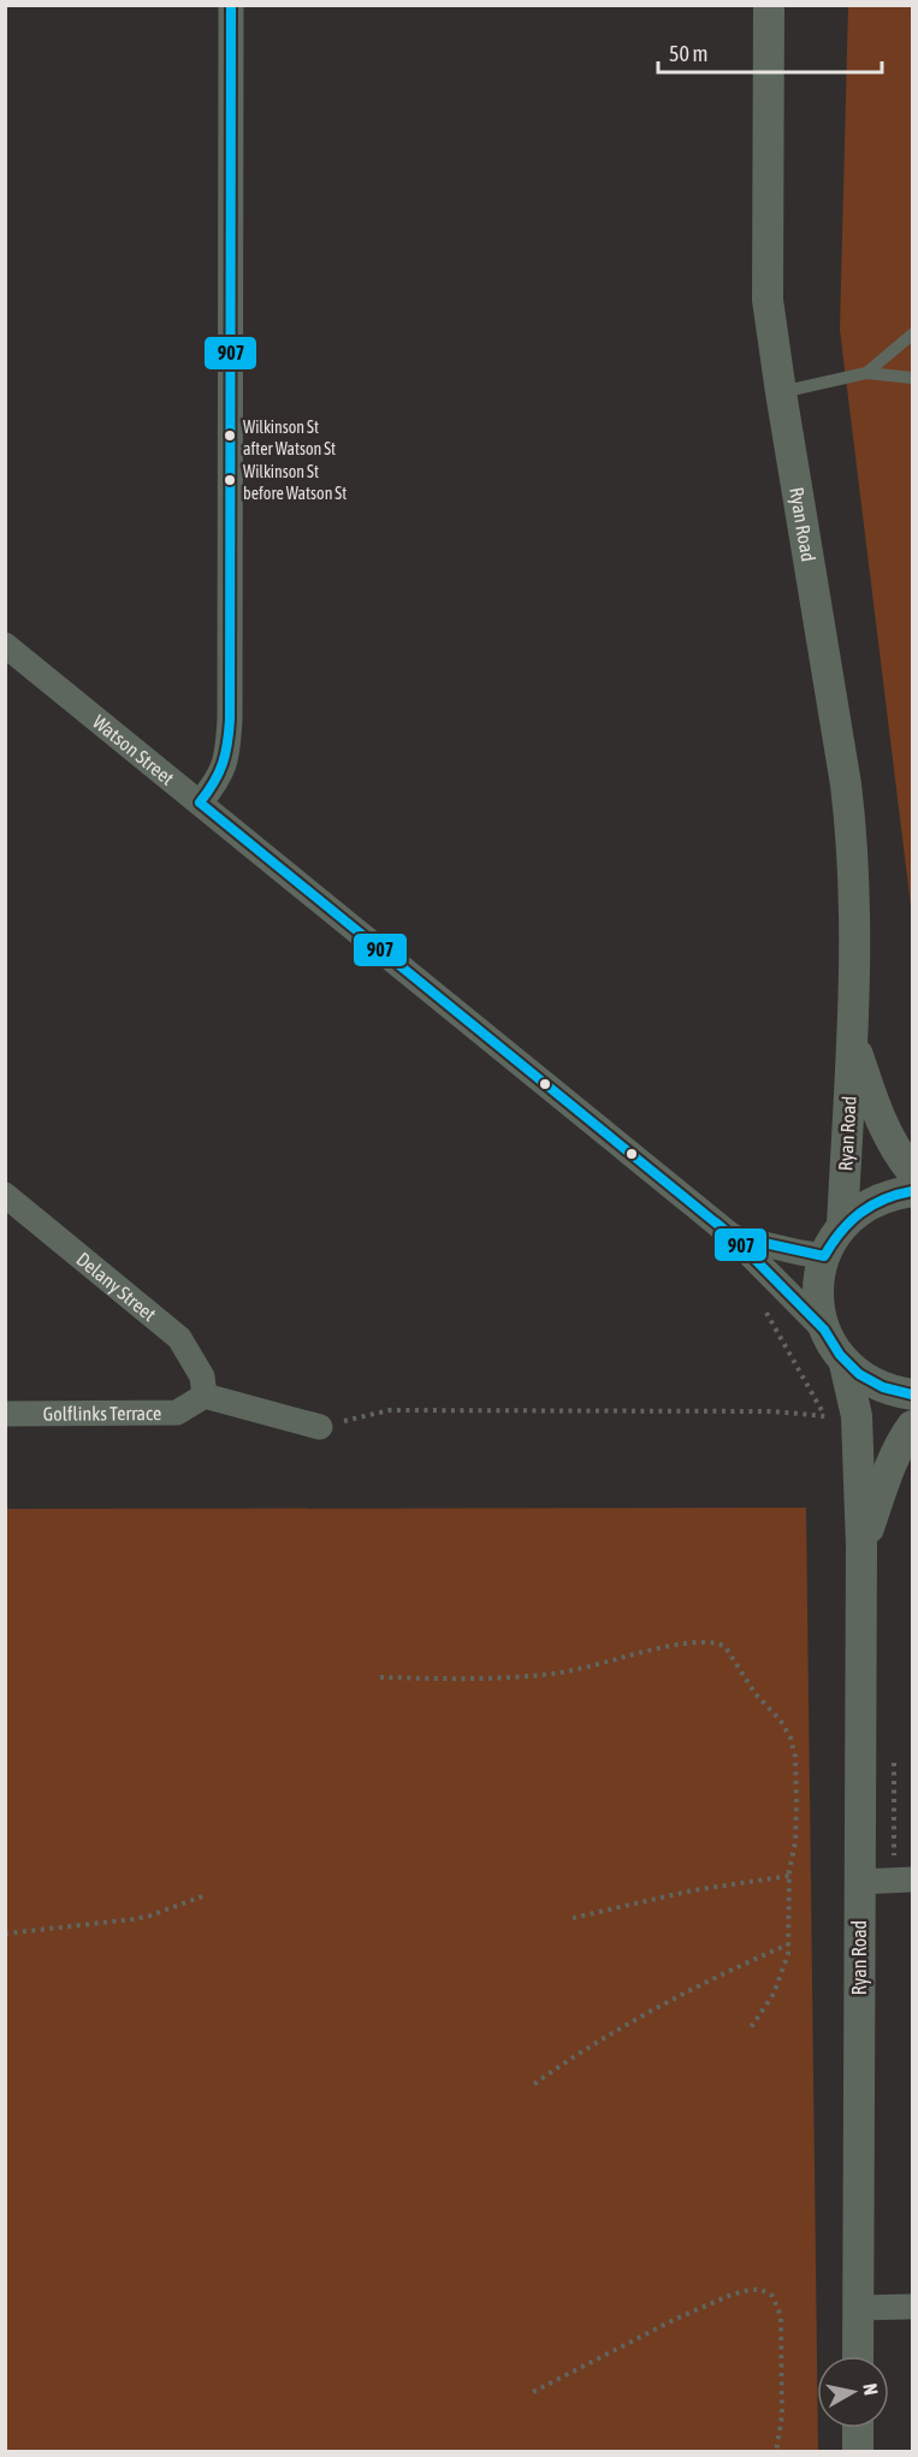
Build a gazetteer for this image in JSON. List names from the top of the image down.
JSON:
{
  "streets": {
    "street": [
      "Ryan Road",
      "Watson Street",
      "Delany Street",
      "Golflinks Terrace"
    ]
  },
  "crossings": [
    ["Delany Street", "Golflinks Terrace"]
  ],
  "places": ["Wilkinson St after Watson St", "Wilkinson St before Watson St"],
  "lines": ["transit line 907"],
  "scale_bar": "50 m",
  "north": "right"
}
